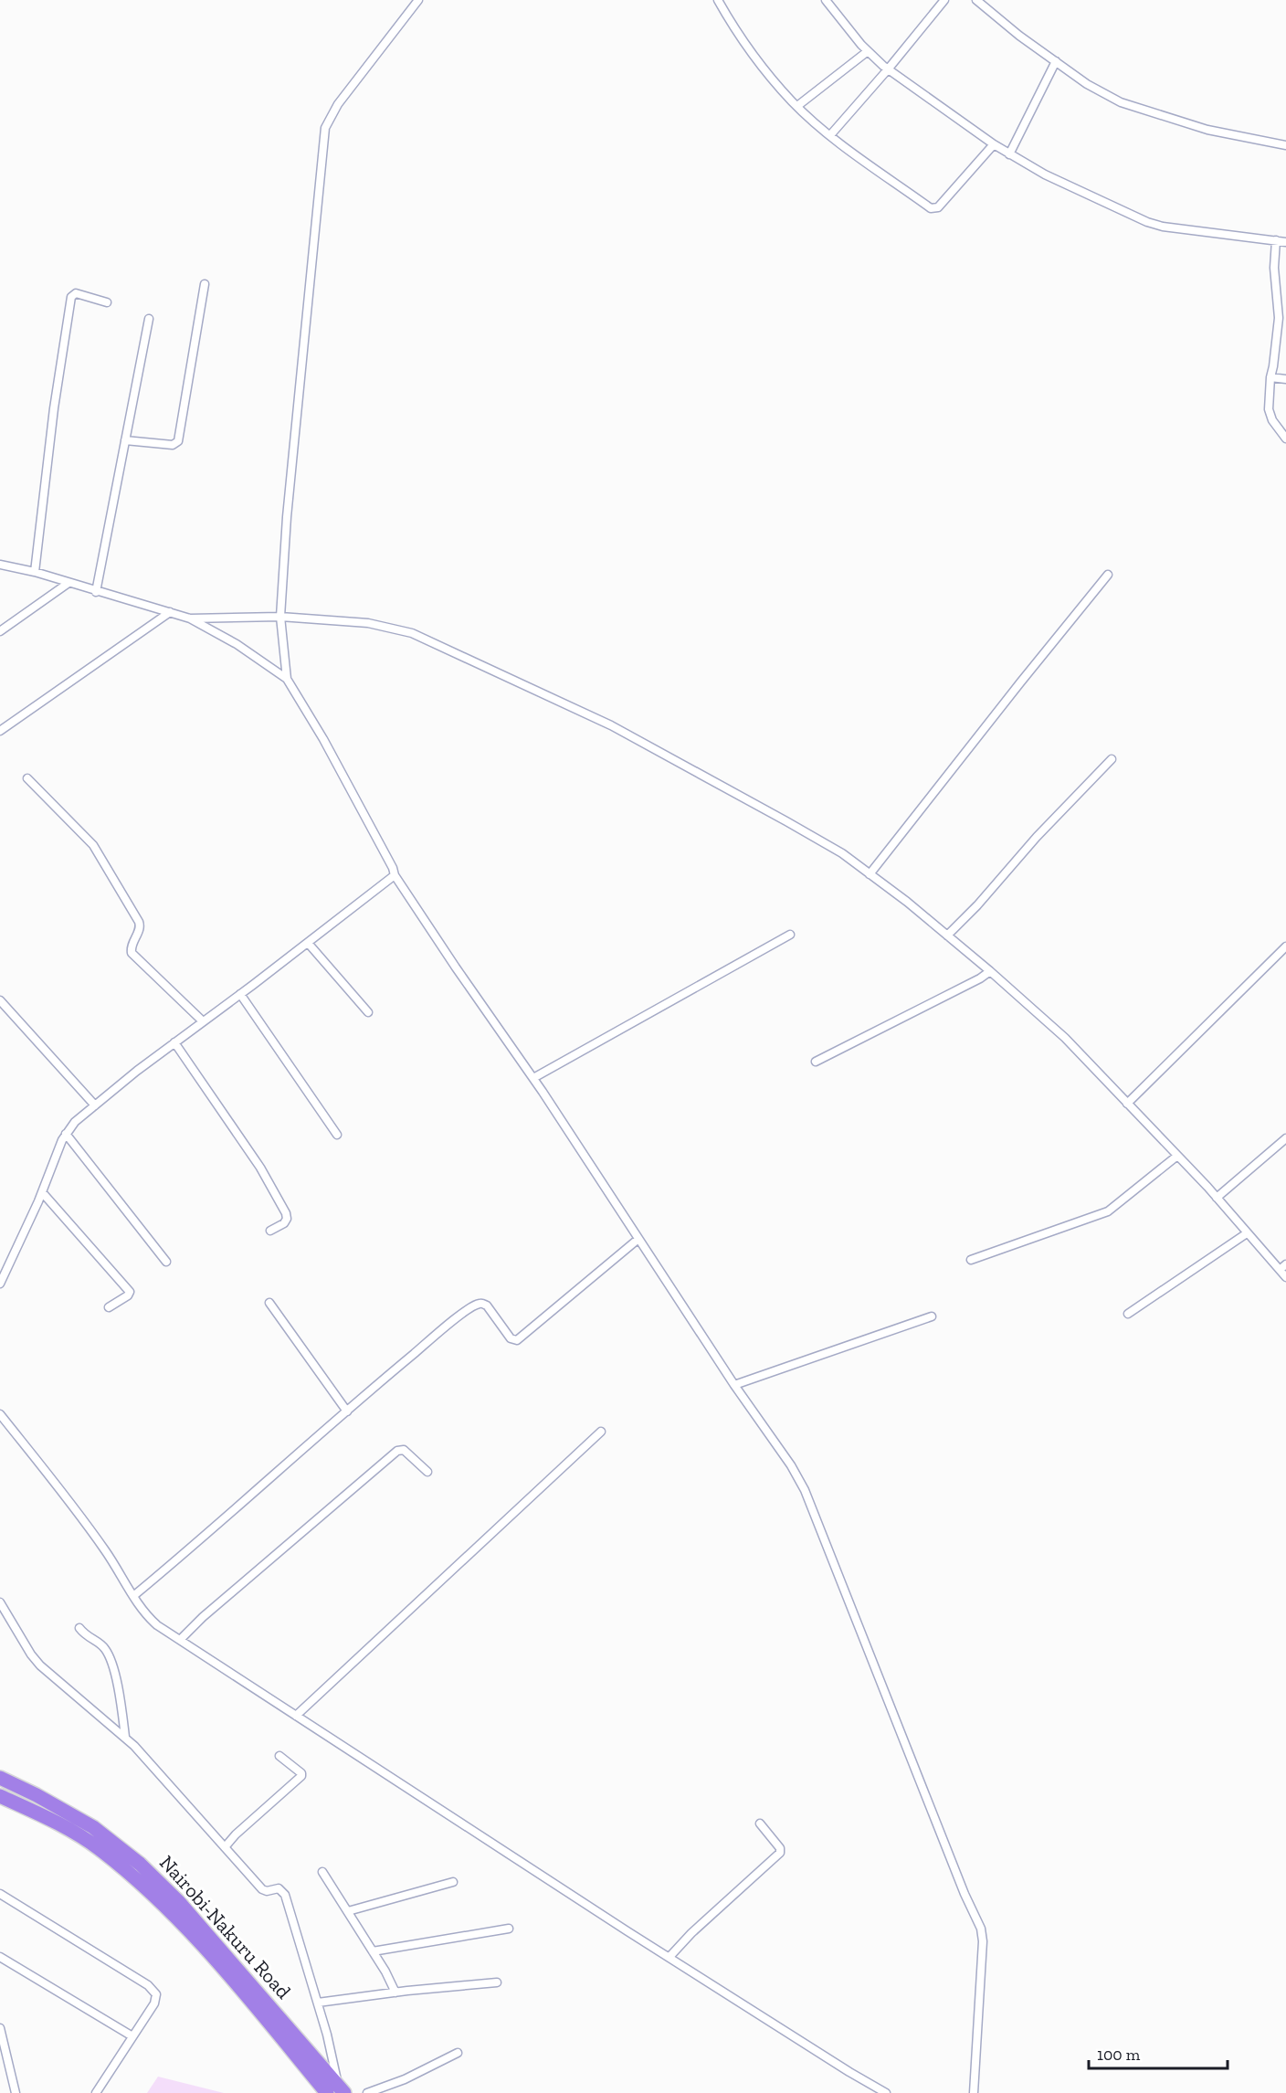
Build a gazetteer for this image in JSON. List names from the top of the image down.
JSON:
{
  "streets": {
    "highway": ["Nairobi-Nakuru Road"]
  },
  "scale_bar": "100 m"
}
